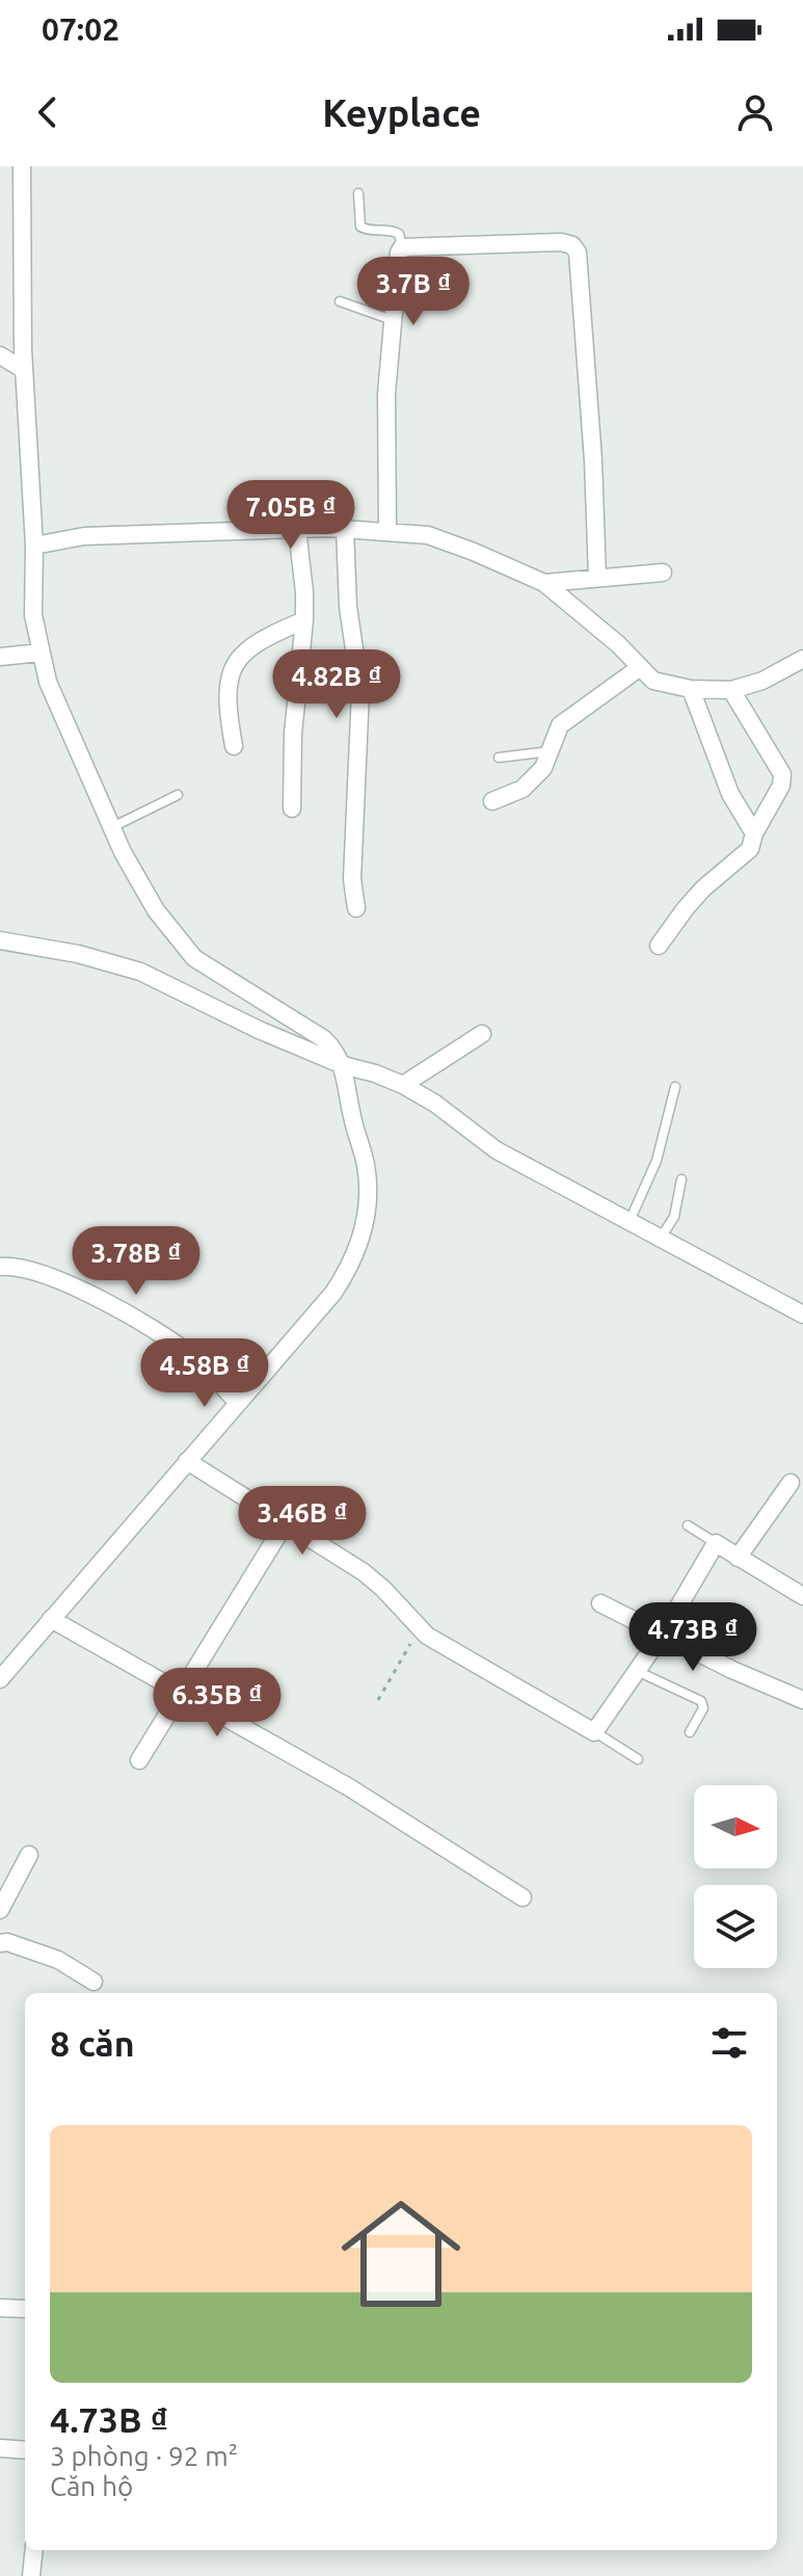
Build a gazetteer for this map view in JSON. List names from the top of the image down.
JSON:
{
  "north": "right",
  "page": {
    "status": "07:02",
    "header": "Keyplace",
    "price": [
      "3.7B ₫",
      "7.05B ₫",
      "4.82B ₫",
      "3.78B ₫",
      "4.58B ₫",
      "3.46B ₫",
      "4.73B ₫",
      "6.35B ₫"
    ],
    "heading": "8 căn",
    "list": [
      {
        "name": "4.73B ₫",
        "note": "3 phòng · 92 m² · Căn hộ"
      }
    ]
  }
}
